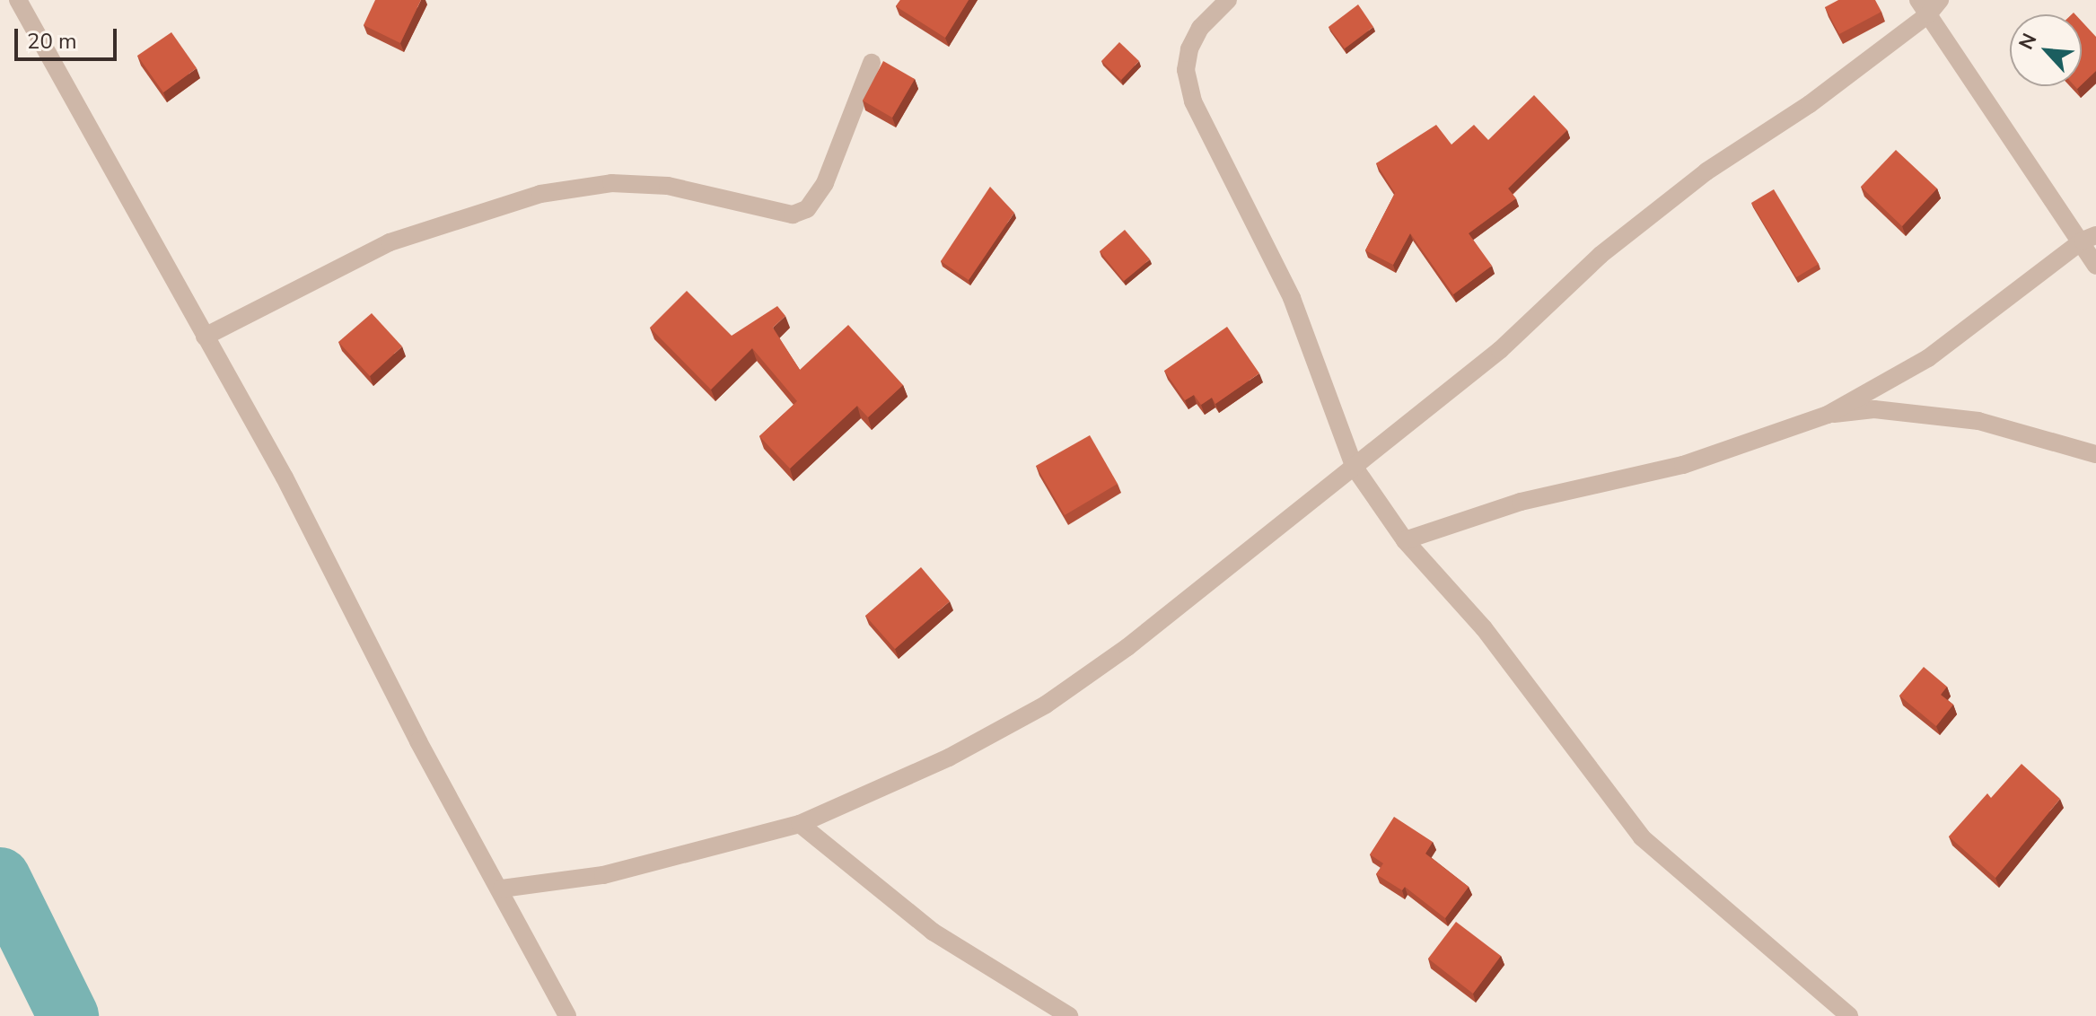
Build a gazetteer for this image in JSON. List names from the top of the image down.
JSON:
{
  "scale_bar": "20 m",
  "north": "top left"
}
